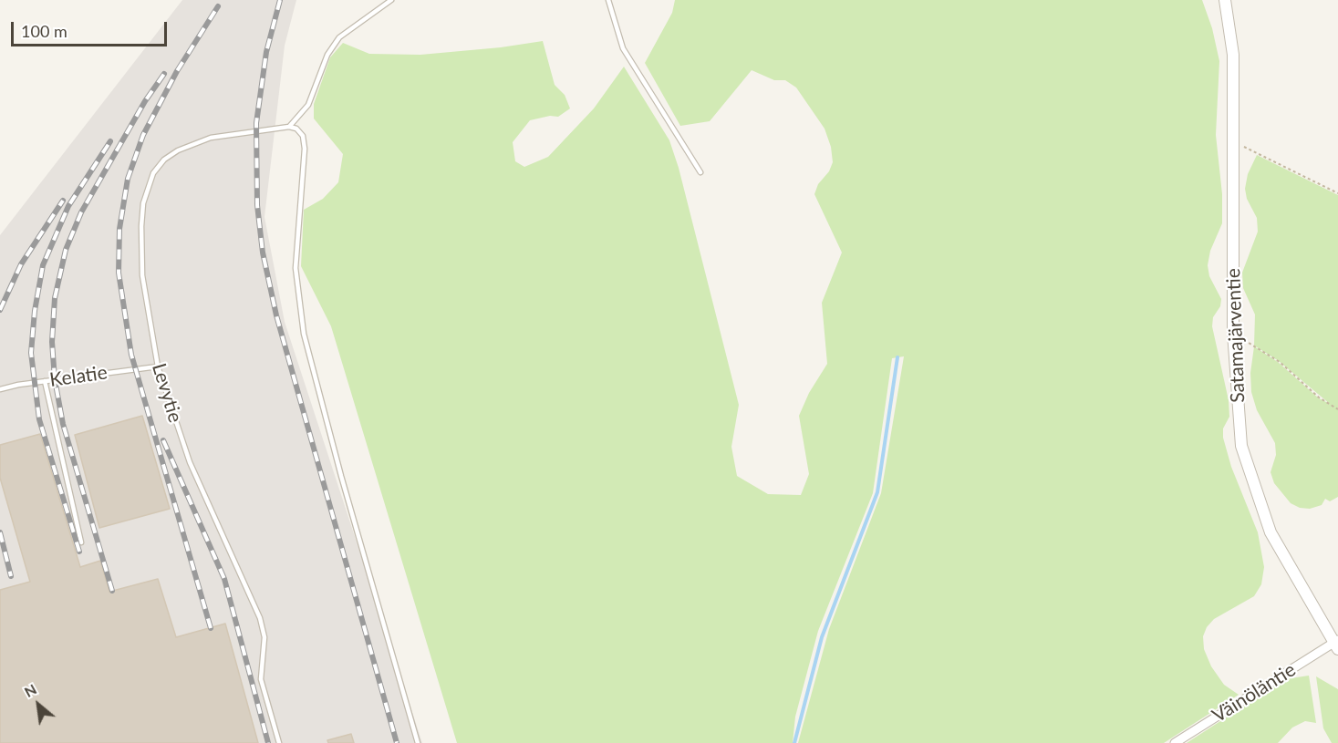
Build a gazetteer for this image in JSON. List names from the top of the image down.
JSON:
{
  "streets": {
    "street": ["Satamajärventie", "Väinöläntie"],
    "lane": ["Kelatie", "Levytie"]
  },
  "crossings": [
    ["Satamajärventie", "Väinöläntie"],
    ["Kelatie", "Levytie"]
  ],
  "scale_bar": "100 m",
  "north": "top left"
}
